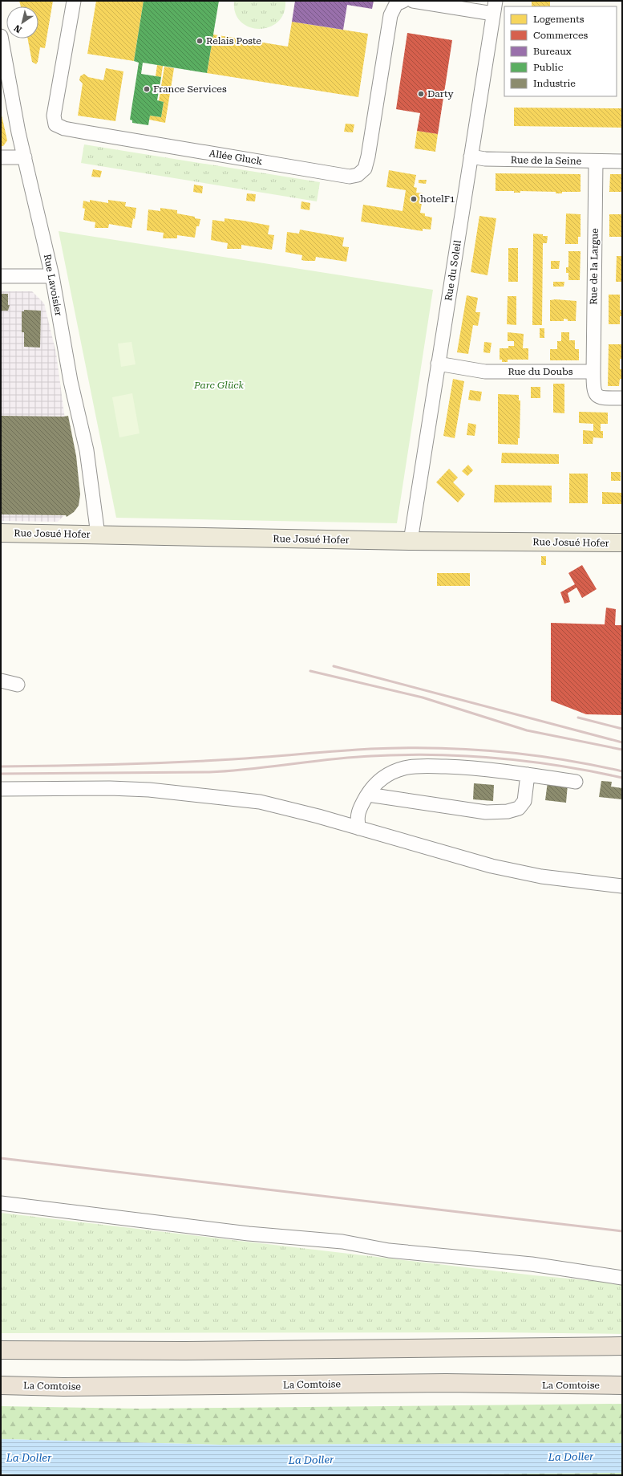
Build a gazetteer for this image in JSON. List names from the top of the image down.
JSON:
{
  "streets": {
    "highway": ["La Comtoise"],
    "main road": ["Rue Josué Hofer"],
    "street": [
      "Allée Gluck",
      "Rue de la Seine",
      "Rue de la Largue",
      "Rue du Soleil",
      "Rue Lavoisier",
      "Rue du Doubs"
    ]
  },
  "crossings": [
    ["Rue de la Seine", "Rue de la Largue"],
    ["Rue de la Seine", "Rue du Soleil"],
    ["Rue de la Largue", "Rue du Doubs"],
    ["Rue du Soleil", "Rue du Doubs"],
    ["Rue du Soleil", "Rue Josué Hofer"],
    ["Rue Lavoisier", "Rue Josué Hofer"]
  ],
  "water": ["La Doller"],
  "parks": ["Parc Glück"],
  "places": [
    "Relais Poste",
    "France Services",
    "Darty",
    "hotelF1"
  ],
  "legend": [
    "Logements",
    "Commerces",
    "Bureaux",
    "Public",
    "Industrie"
  ],
  "north": "bottom left"
}
